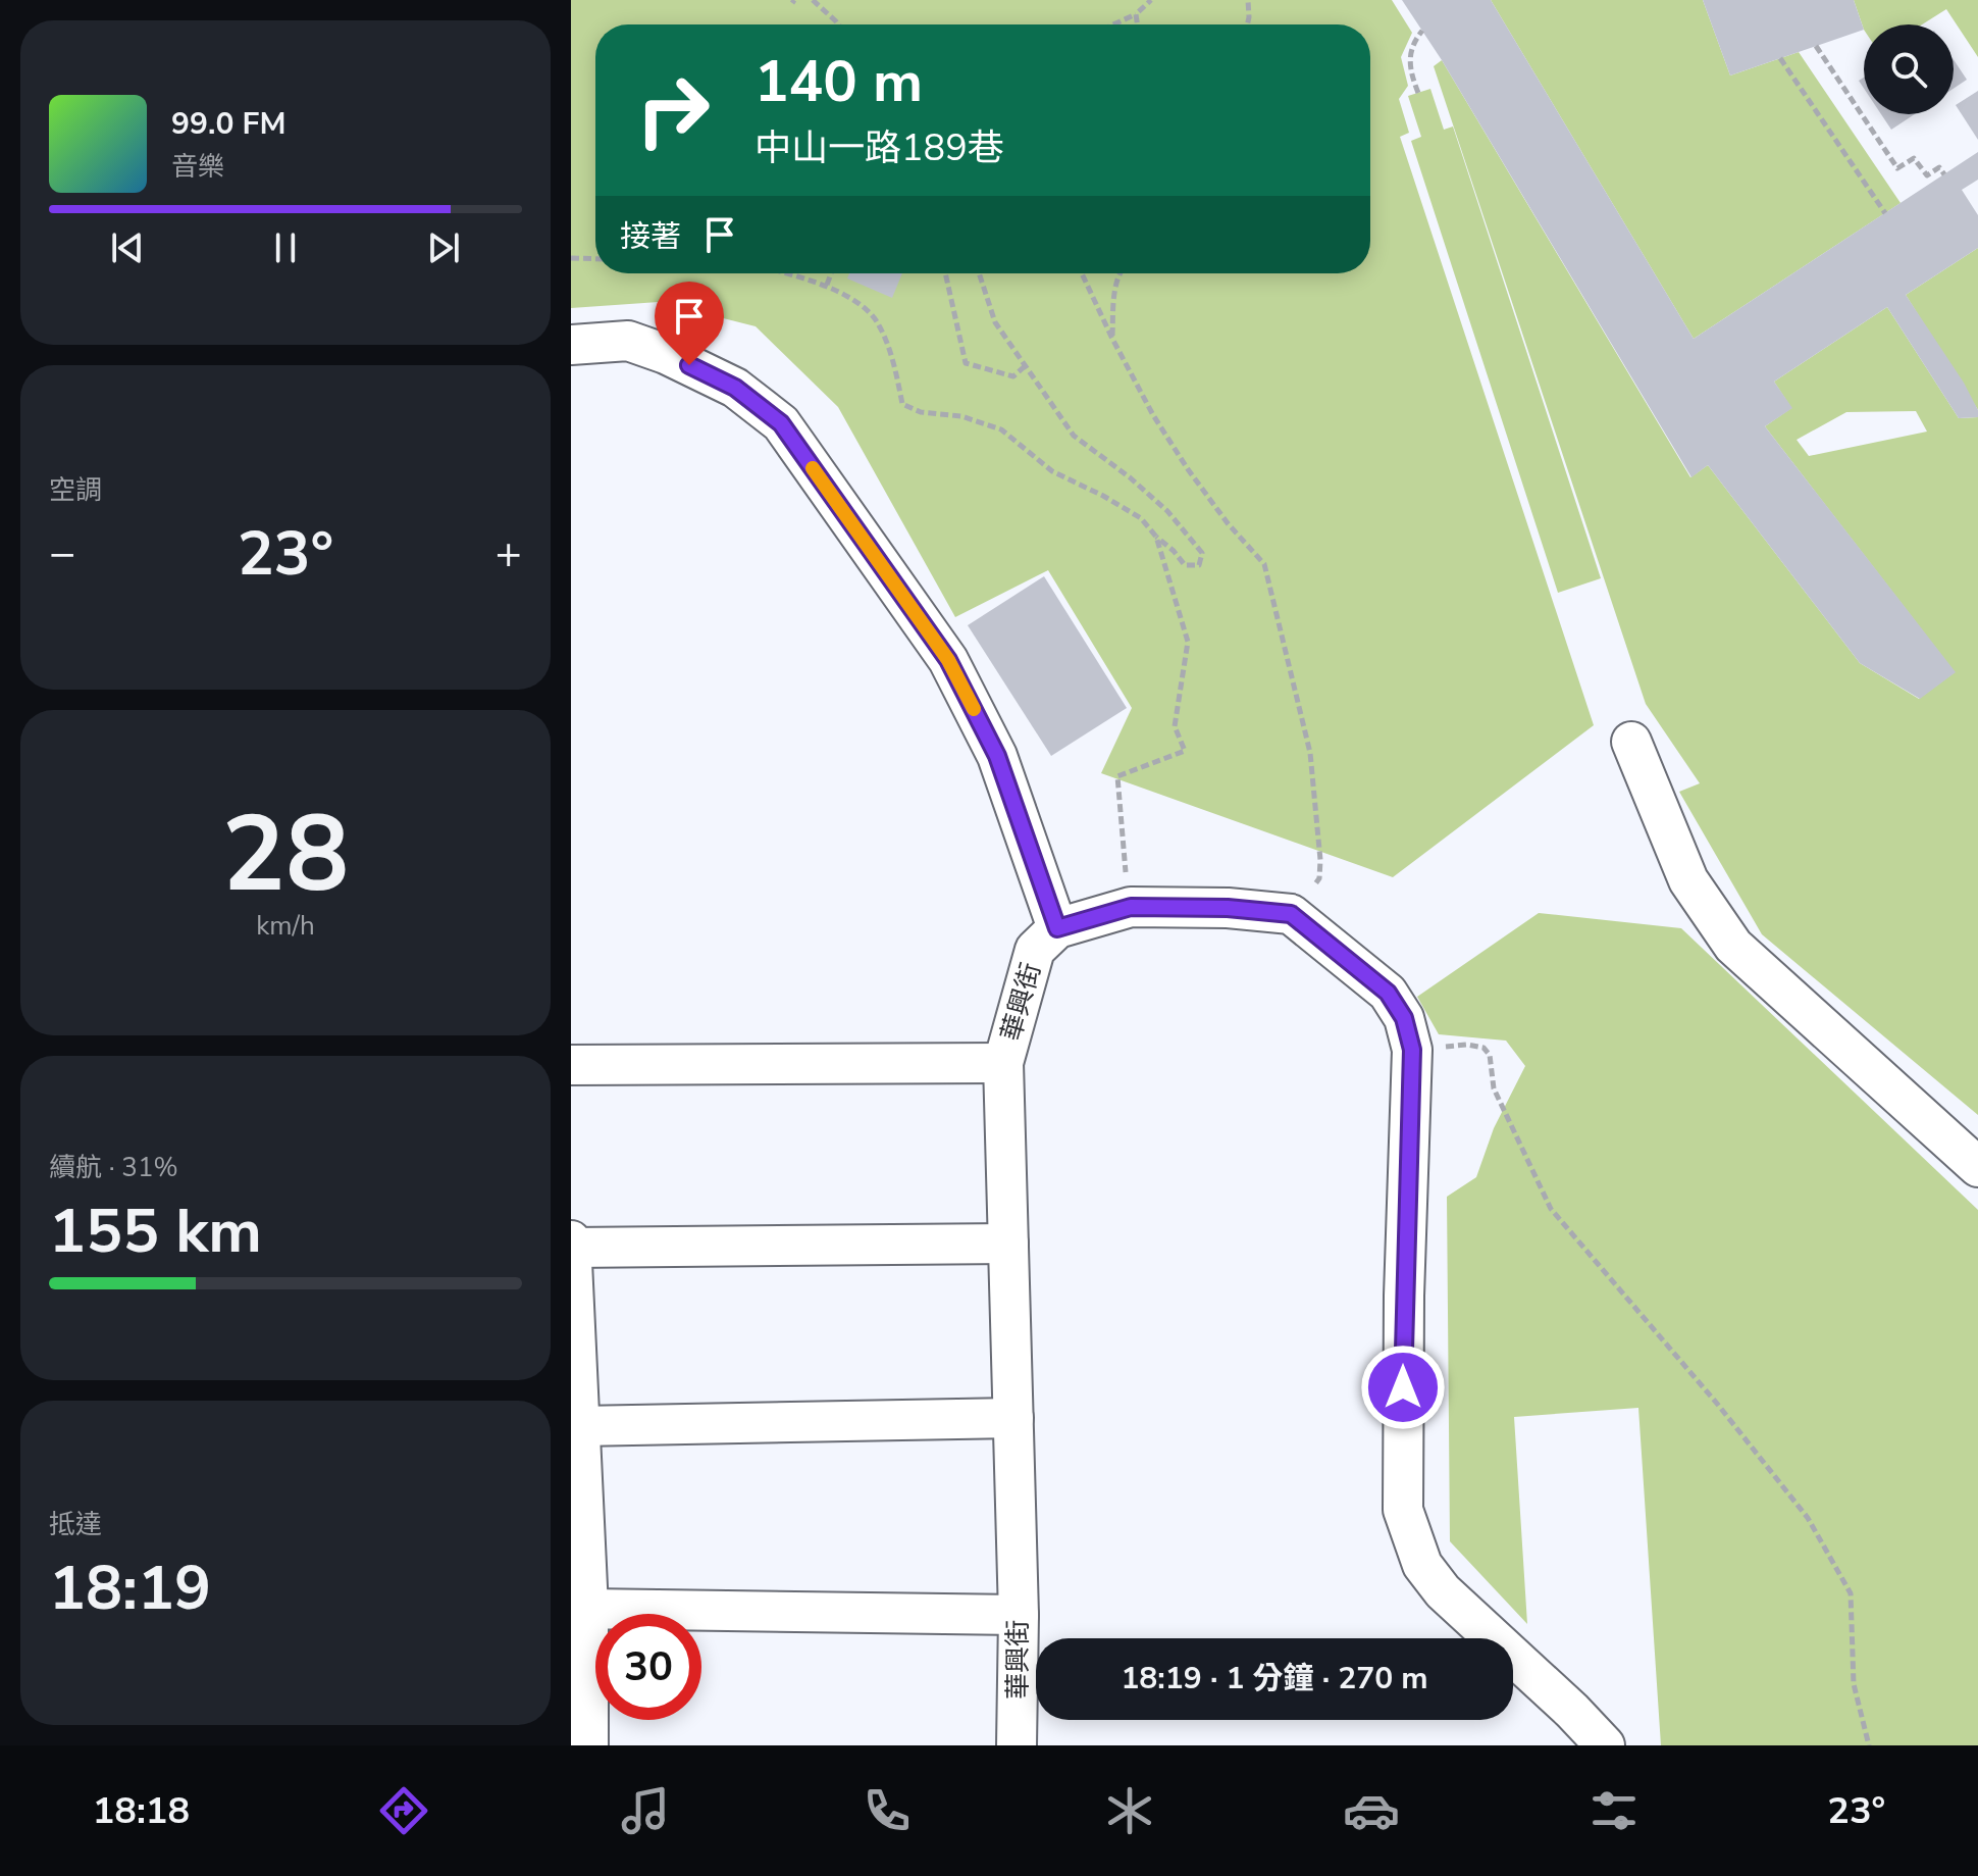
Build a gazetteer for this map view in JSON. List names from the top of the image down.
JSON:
{
  "streets": {
    "street": ["華興街"]
  },
  "page": {
    "turn": ["140 m", "中山一路189巷"],
    "song": ["99.0 FM", "音樂"],
    "then": "接著",
    "tile": [
      "空調",
      ["28", "km/h"],
      ["續航 · 31%", "155 km"],
      ["抵達", "18:19"]
    ],
    "heat": ["−", "23°", "+"],
    "limit": "30",
    "trip": "18:19 · 1 分鐘 · 270 m",
    "tabs": ["18:18", "23°"]
  }
}
